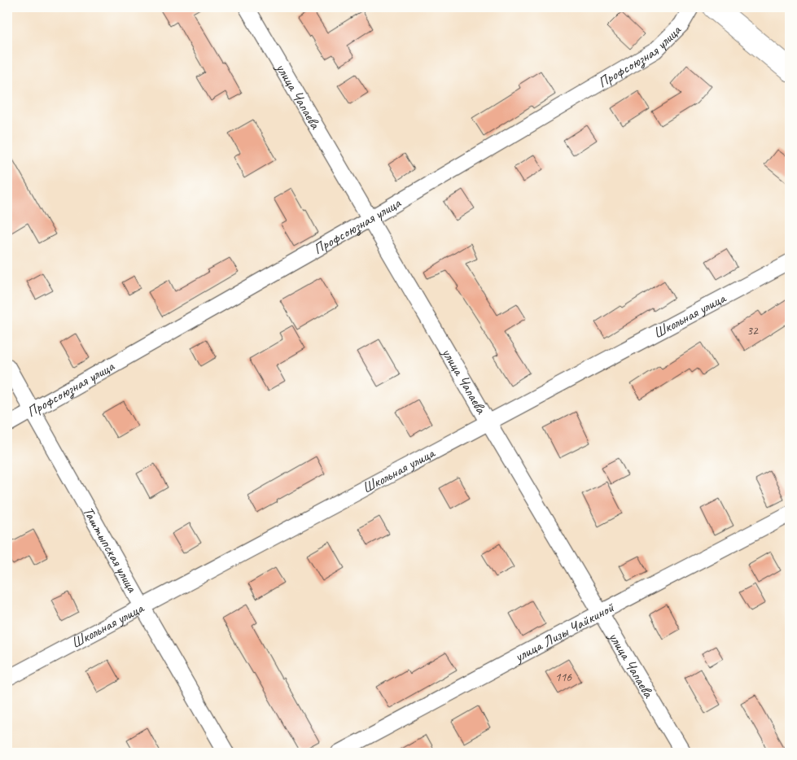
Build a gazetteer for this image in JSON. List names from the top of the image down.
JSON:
{
  "streets": {
    "street": [
      "Профсоюзная улица",
      "улица Чапаева",
      "Школьная улица",
      "Таштыпская улица",
      "улица Лизы Чайкиной"
    ]
  },
  "crossings": [
    ["Профсоюзная улица", "улица Чапаева"],
    ["Профсоюзная улица", "Таштыпская улица"],
    ["улица Чапаева", "Школьная улица"],
    ["улица Чапаева", "улица Лизы Чайкиной"],
    ["Школьная улица", "Таштыпская улица"]
  ],
  "house_numbers": ["32", "116"]
}
